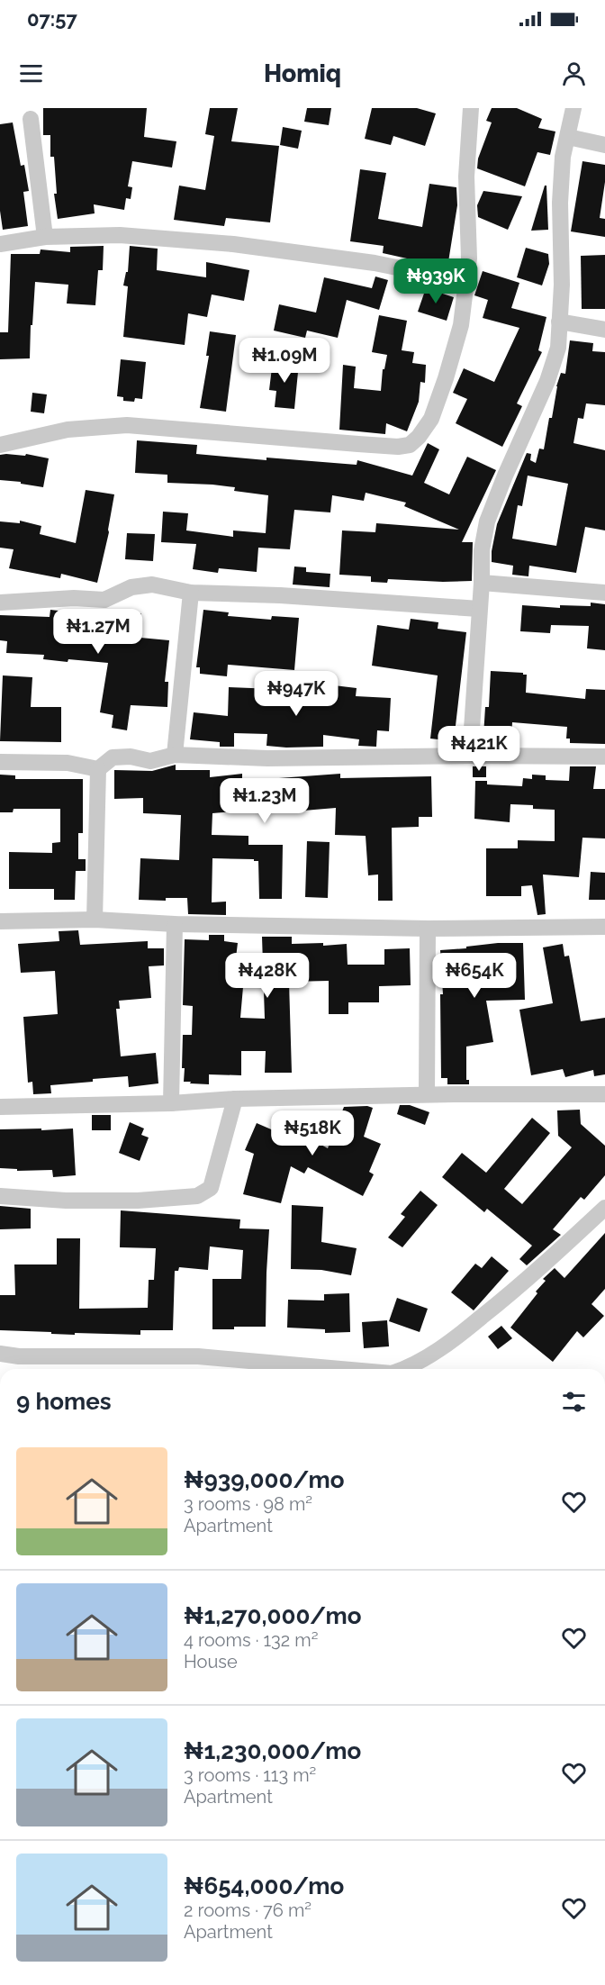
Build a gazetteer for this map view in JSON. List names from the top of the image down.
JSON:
{
  "page": {
    "status": "07:57",
    "header": "Homiq",
    "price": [
      "₦939K",
      "₦1.09M",
      "₦1.27M",
      "₦947K",
      "₦421K",
      "₦1.23M",
      "₦428K",
      "₦654K",
      "₦518K"
    ],
    "heading": "9 homes",
    "list": [
      {
        "name": "₦939,000/mo",
        "note": "3 rooms · 98 m² · Apartment"
      },
      {
        "name": "₦1,270,000/mo",
        "note": "4 rooms · 132 m² · House"
      },
      {
        "name": "₦1,230,000/mo",
        "note": "3 rooms · 113 m² · Apartment"
      },
      {
        "name": "₦654,000/mo",
        "note": "2 rooms · 76 m² · Apartment"
      }
    ]
  }
}
